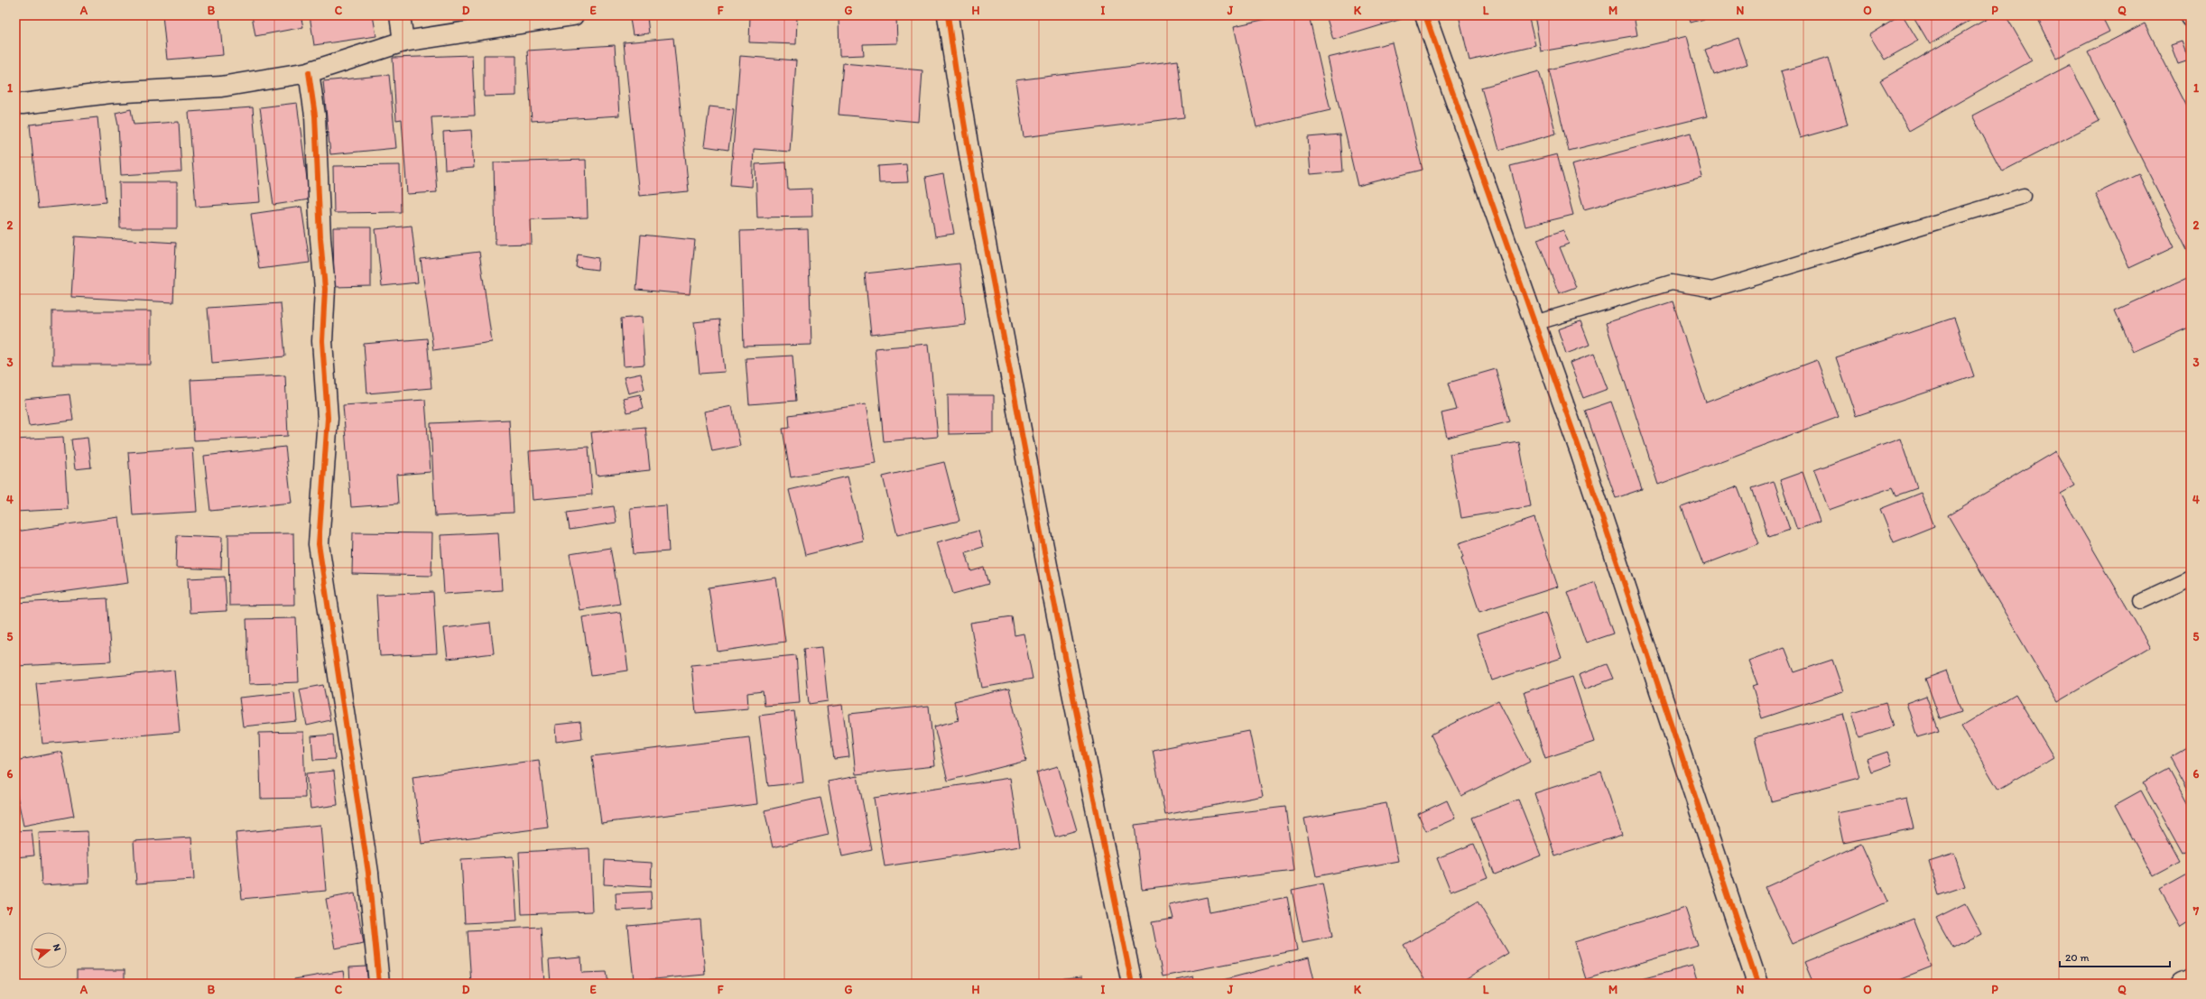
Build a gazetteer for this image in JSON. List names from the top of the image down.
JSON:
{
  "scale_bar": "20 m",
  "north": "right",
  "grid": {
    "columns": [
      "A",
      "B",
      "C",
      "D",
      "E",
      "F",
      "G",
      "H",
      "I",
      "J",
      "K",
      "L",
      "M",
      "N",
      "O",
      "P",
      "Q"
    ],
    "rows": [
      "1",
      "2",
      "3",
      "4",
      "5",
      "6",
      "7"
    ]
  }
}
